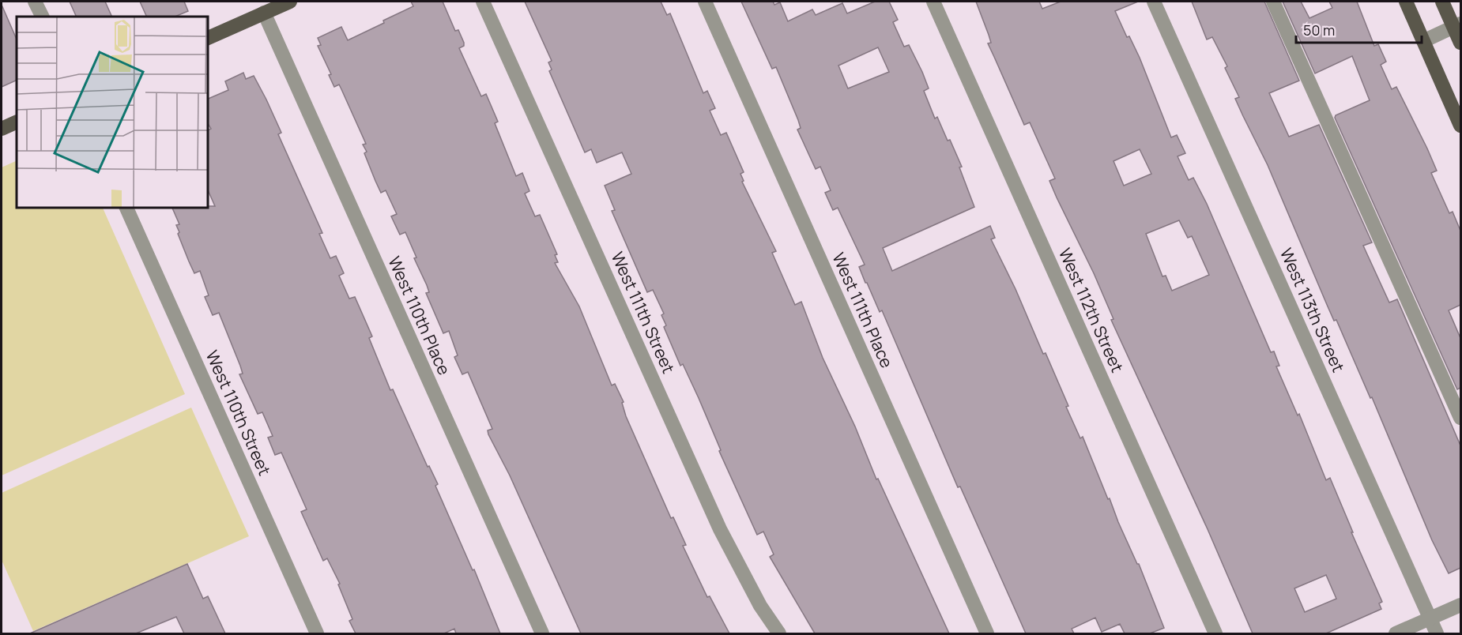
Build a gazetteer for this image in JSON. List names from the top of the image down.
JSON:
{
  "streets": {
    "street": [
      "West 111th Place",
      "West 112th Street",
      "West 113th Street",
      "West 111th Street",
      "West 110th Place",
      "West 110th Street"
    ]
  },
  "scale_bar": "50 m"
}
